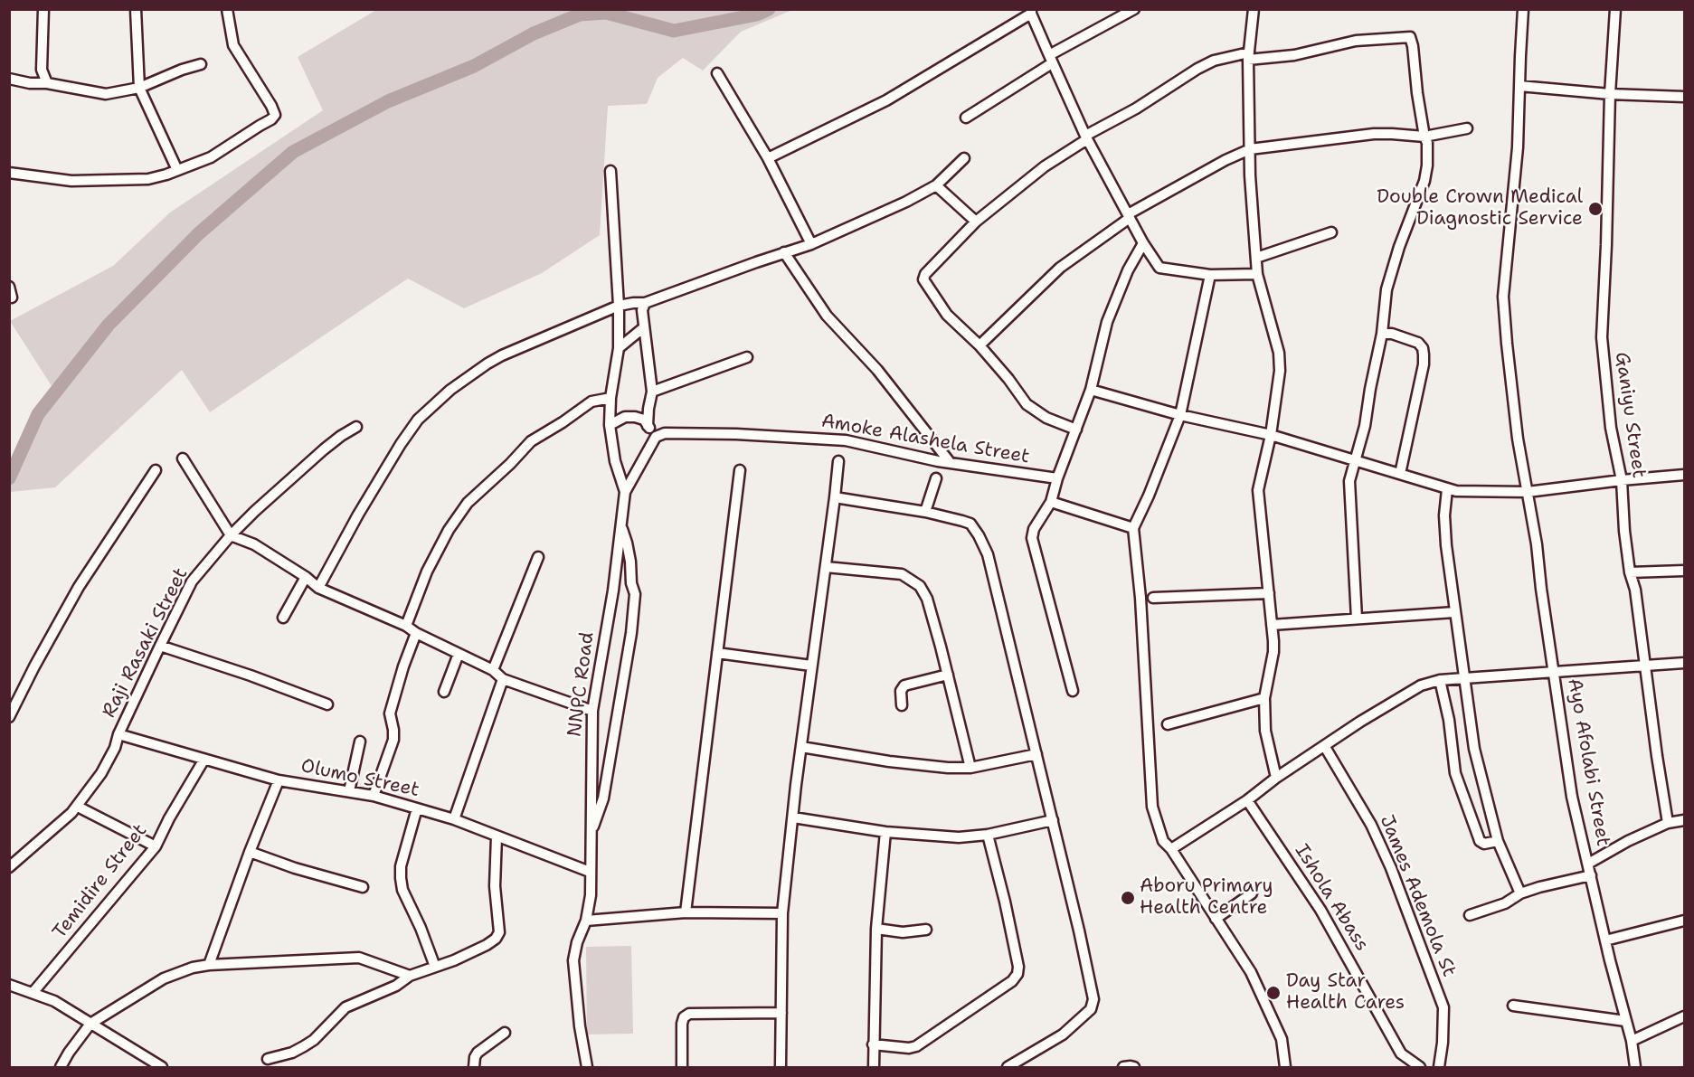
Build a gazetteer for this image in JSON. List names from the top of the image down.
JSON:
{
  "streets": {
    "street": [
      "Ganiyu Street",
      "Amoke Alashela Street",
      "Raji Rasaki Street",
      "NNPC Road",
      "Ayo Afolabi Street",
      "Olumo Street",
      "Temidire Street",
      "James Ademola St",
      "Ishola Abass"
    ]
  },
  "crossings": [
    ["Raji Rasaki Street", "Olumo Street"],
    ["NNPC Road", "Olumo Street"],
    ["Olumo Street", "Temidire Street"]
  ],
  "places": ["Double Crown Medical Diagnostic Service", "Aboru Primary Health Centre", "Day Star Health Cares"]
}
